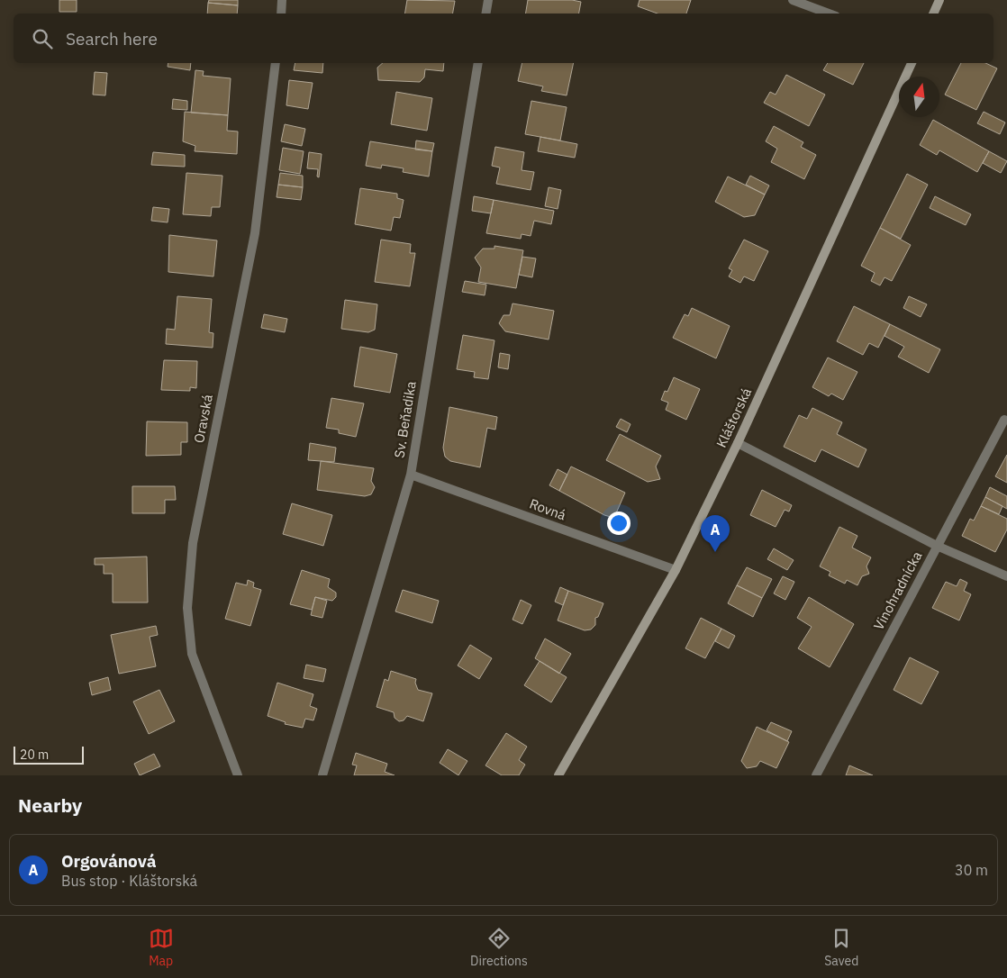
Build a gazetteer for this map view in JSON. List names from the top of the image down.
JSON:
{
  "streets": {
    "street": [
      "Kláštorská",
      "Oravská",
      "Sv. Beňadika",
      "Rovná",
      "Vinohradnícka"
    ]
  },
  "crossings": [
    ["Kláštorská", "Rovná"],
    ["Sv. Beňadika", "Rovná"]
  ],
  "scale_bar": "20 m",
  "north": "top",
  "page": {
    "search": "Search here",
    "pins": "A",
    "scale": "20 m",
    "heading": "Nearby",
    "list": [
      {
        "mark": "A",
        "name": "Orgovánová",
        "note": "Bus stop · Kláštorská",
        "value": "30 m"
      }
    ],
    "nav": ["Map", "Directions", "Saved"]
  }
}
